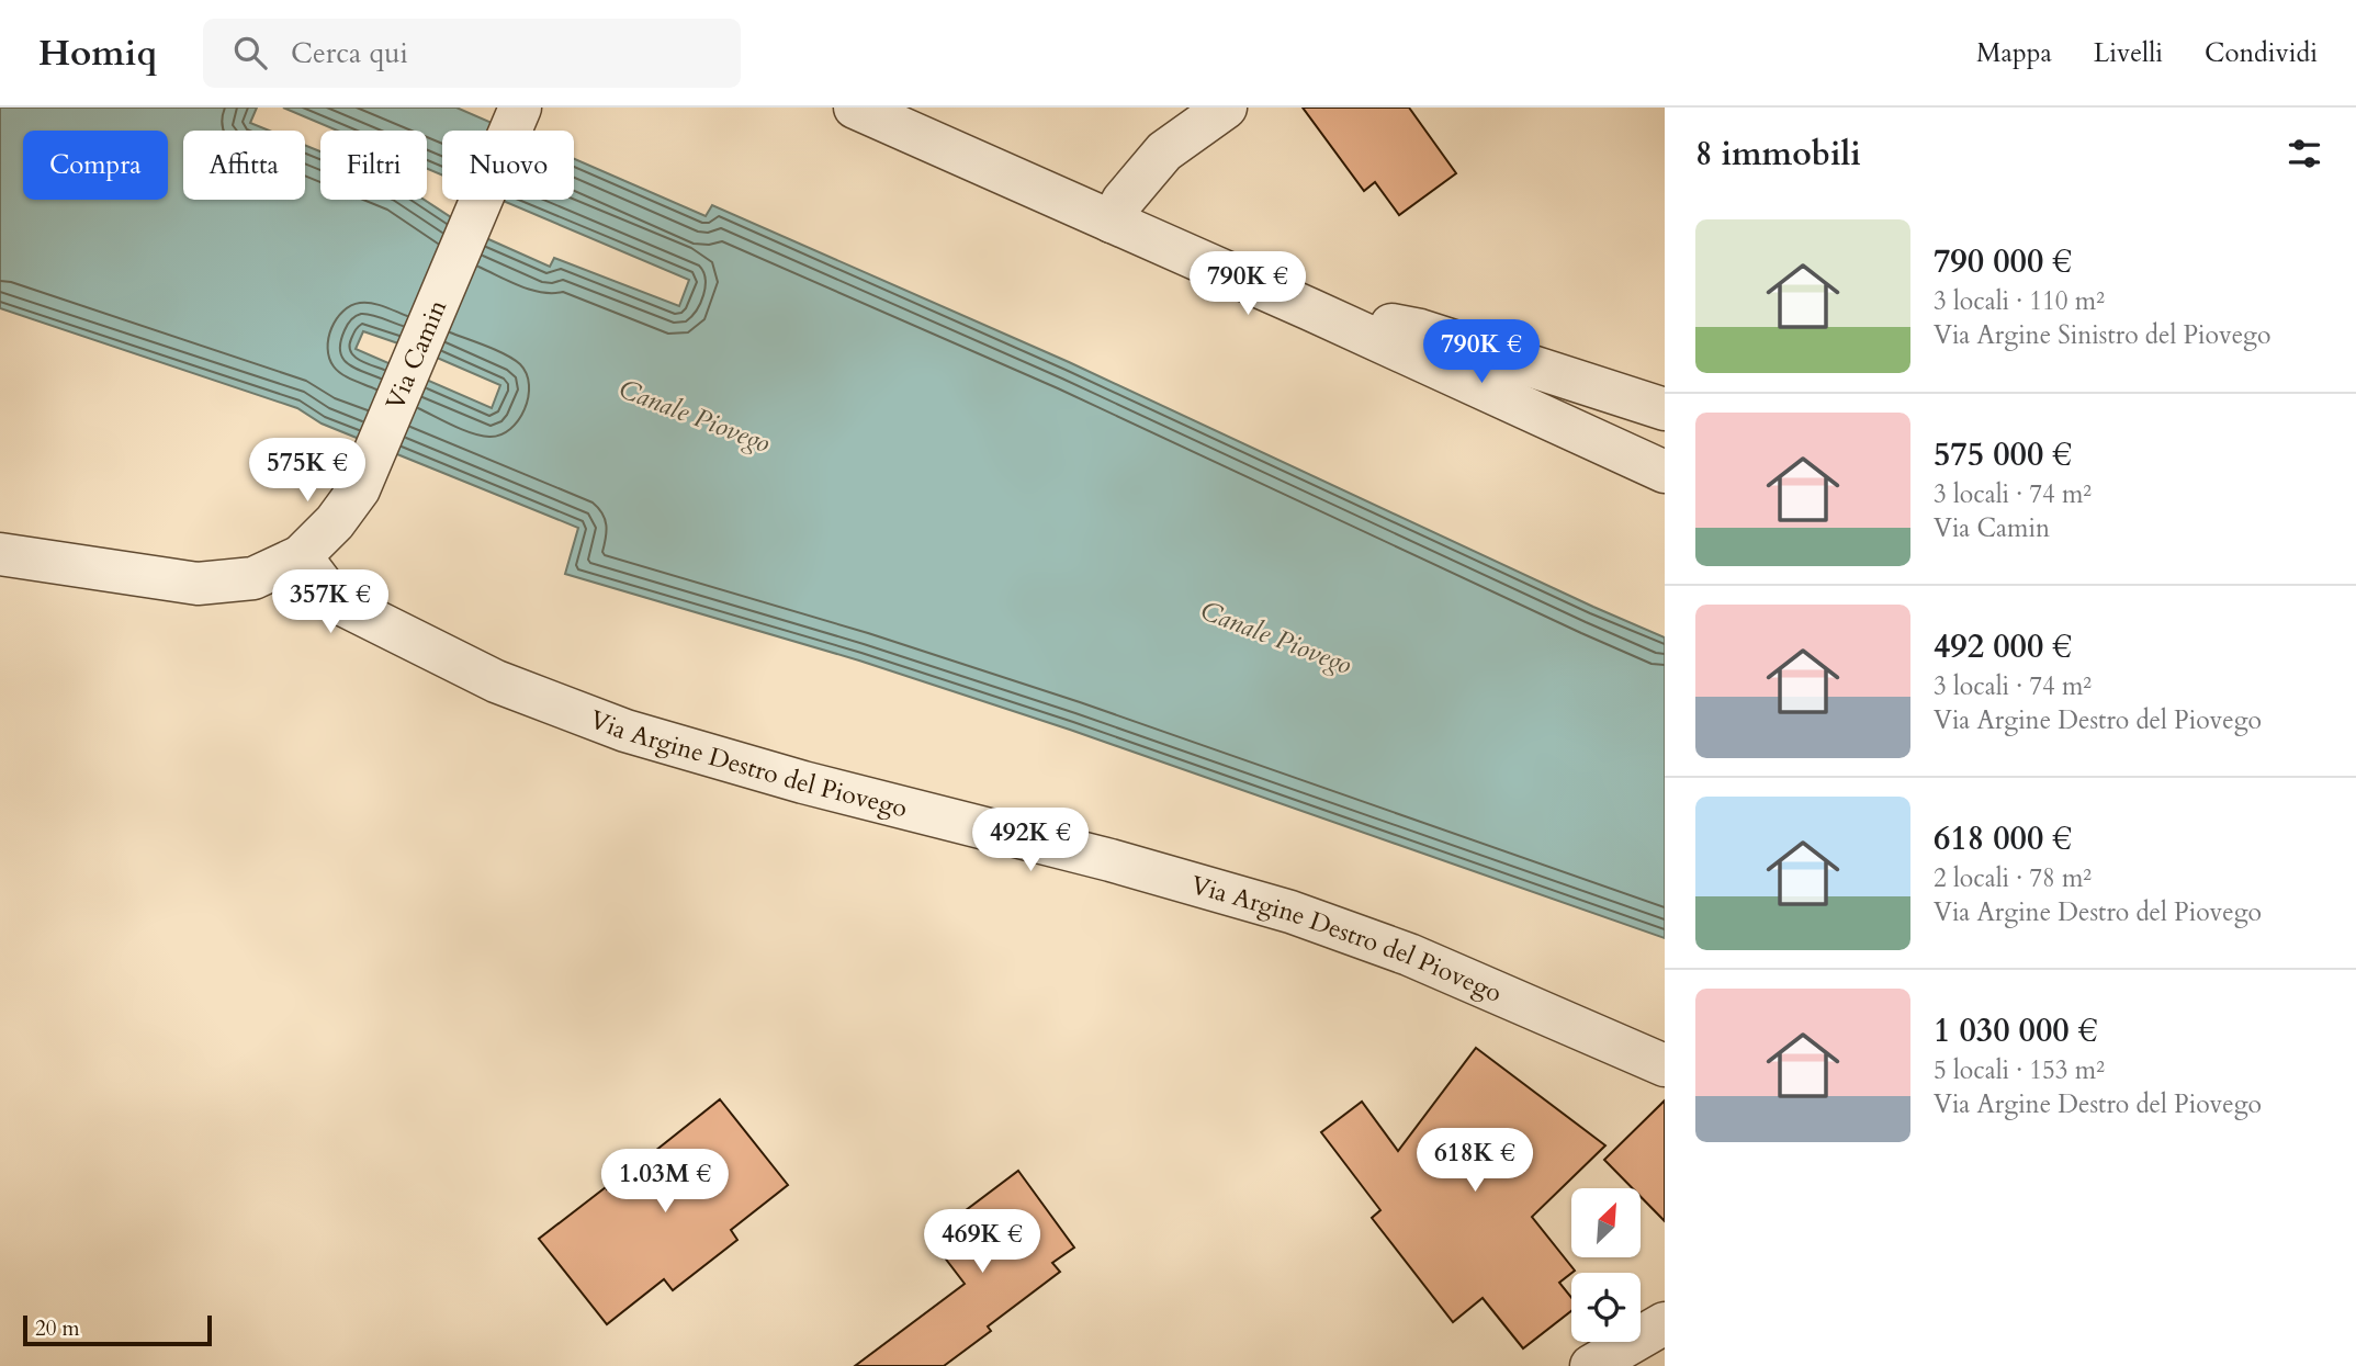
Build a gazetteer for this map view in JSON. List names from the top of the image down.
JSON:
{
  "streets": {
    "street": ["Via Camin", "Via Argine Destro del Piovego"]
  },
  "crossings": [
    ["Via Camin", "Via Argine Destro del Piovego"]
  ],
  "water": ["Canale Piovego"],
  "scale_bar": "20 m",
  "north": "top right",
  "page": {
    "header": "Homiq",
    "search": "Cerca qui",
    "nav": ["Mappa", "Livelli", "Condividi"],
    "heading": "8 immobili",
    "chip": [
      "Compra",
      "Affitta",
      "Filtri",
      "Nuovo"
    ],
    "list": [
      {
        "name": "790 000 €",
        "note": "3 locali · 110 m² · Via Argine Sinistro del Piovego"
      },
      {
        "name": "575 000 €",
        "note": "3 locali · 74 m² · Via Camin"
      },
      {
        "name": "492 000 €",
        "note": "3 locali · 74 m² · Via Argine Destro del Piovego"
      },
      {
        "name": "618 000 €",
        "note": "2 locali · 78 m² · Via Argine Destro del Piovego"
      },
      {
        "name": "1 030 000 €",
        "note": "5 locali · 153 m² · Via Argine Destro del Piovego"
      }
    ],
    "price": [
      "790K €",
      "790K €",
      "575K €",
      "357K €",
      "492K €",
      "618K €",
      "1.03M €",
      "469K €"
    ],
    "scale": "20 m"
  }
}
